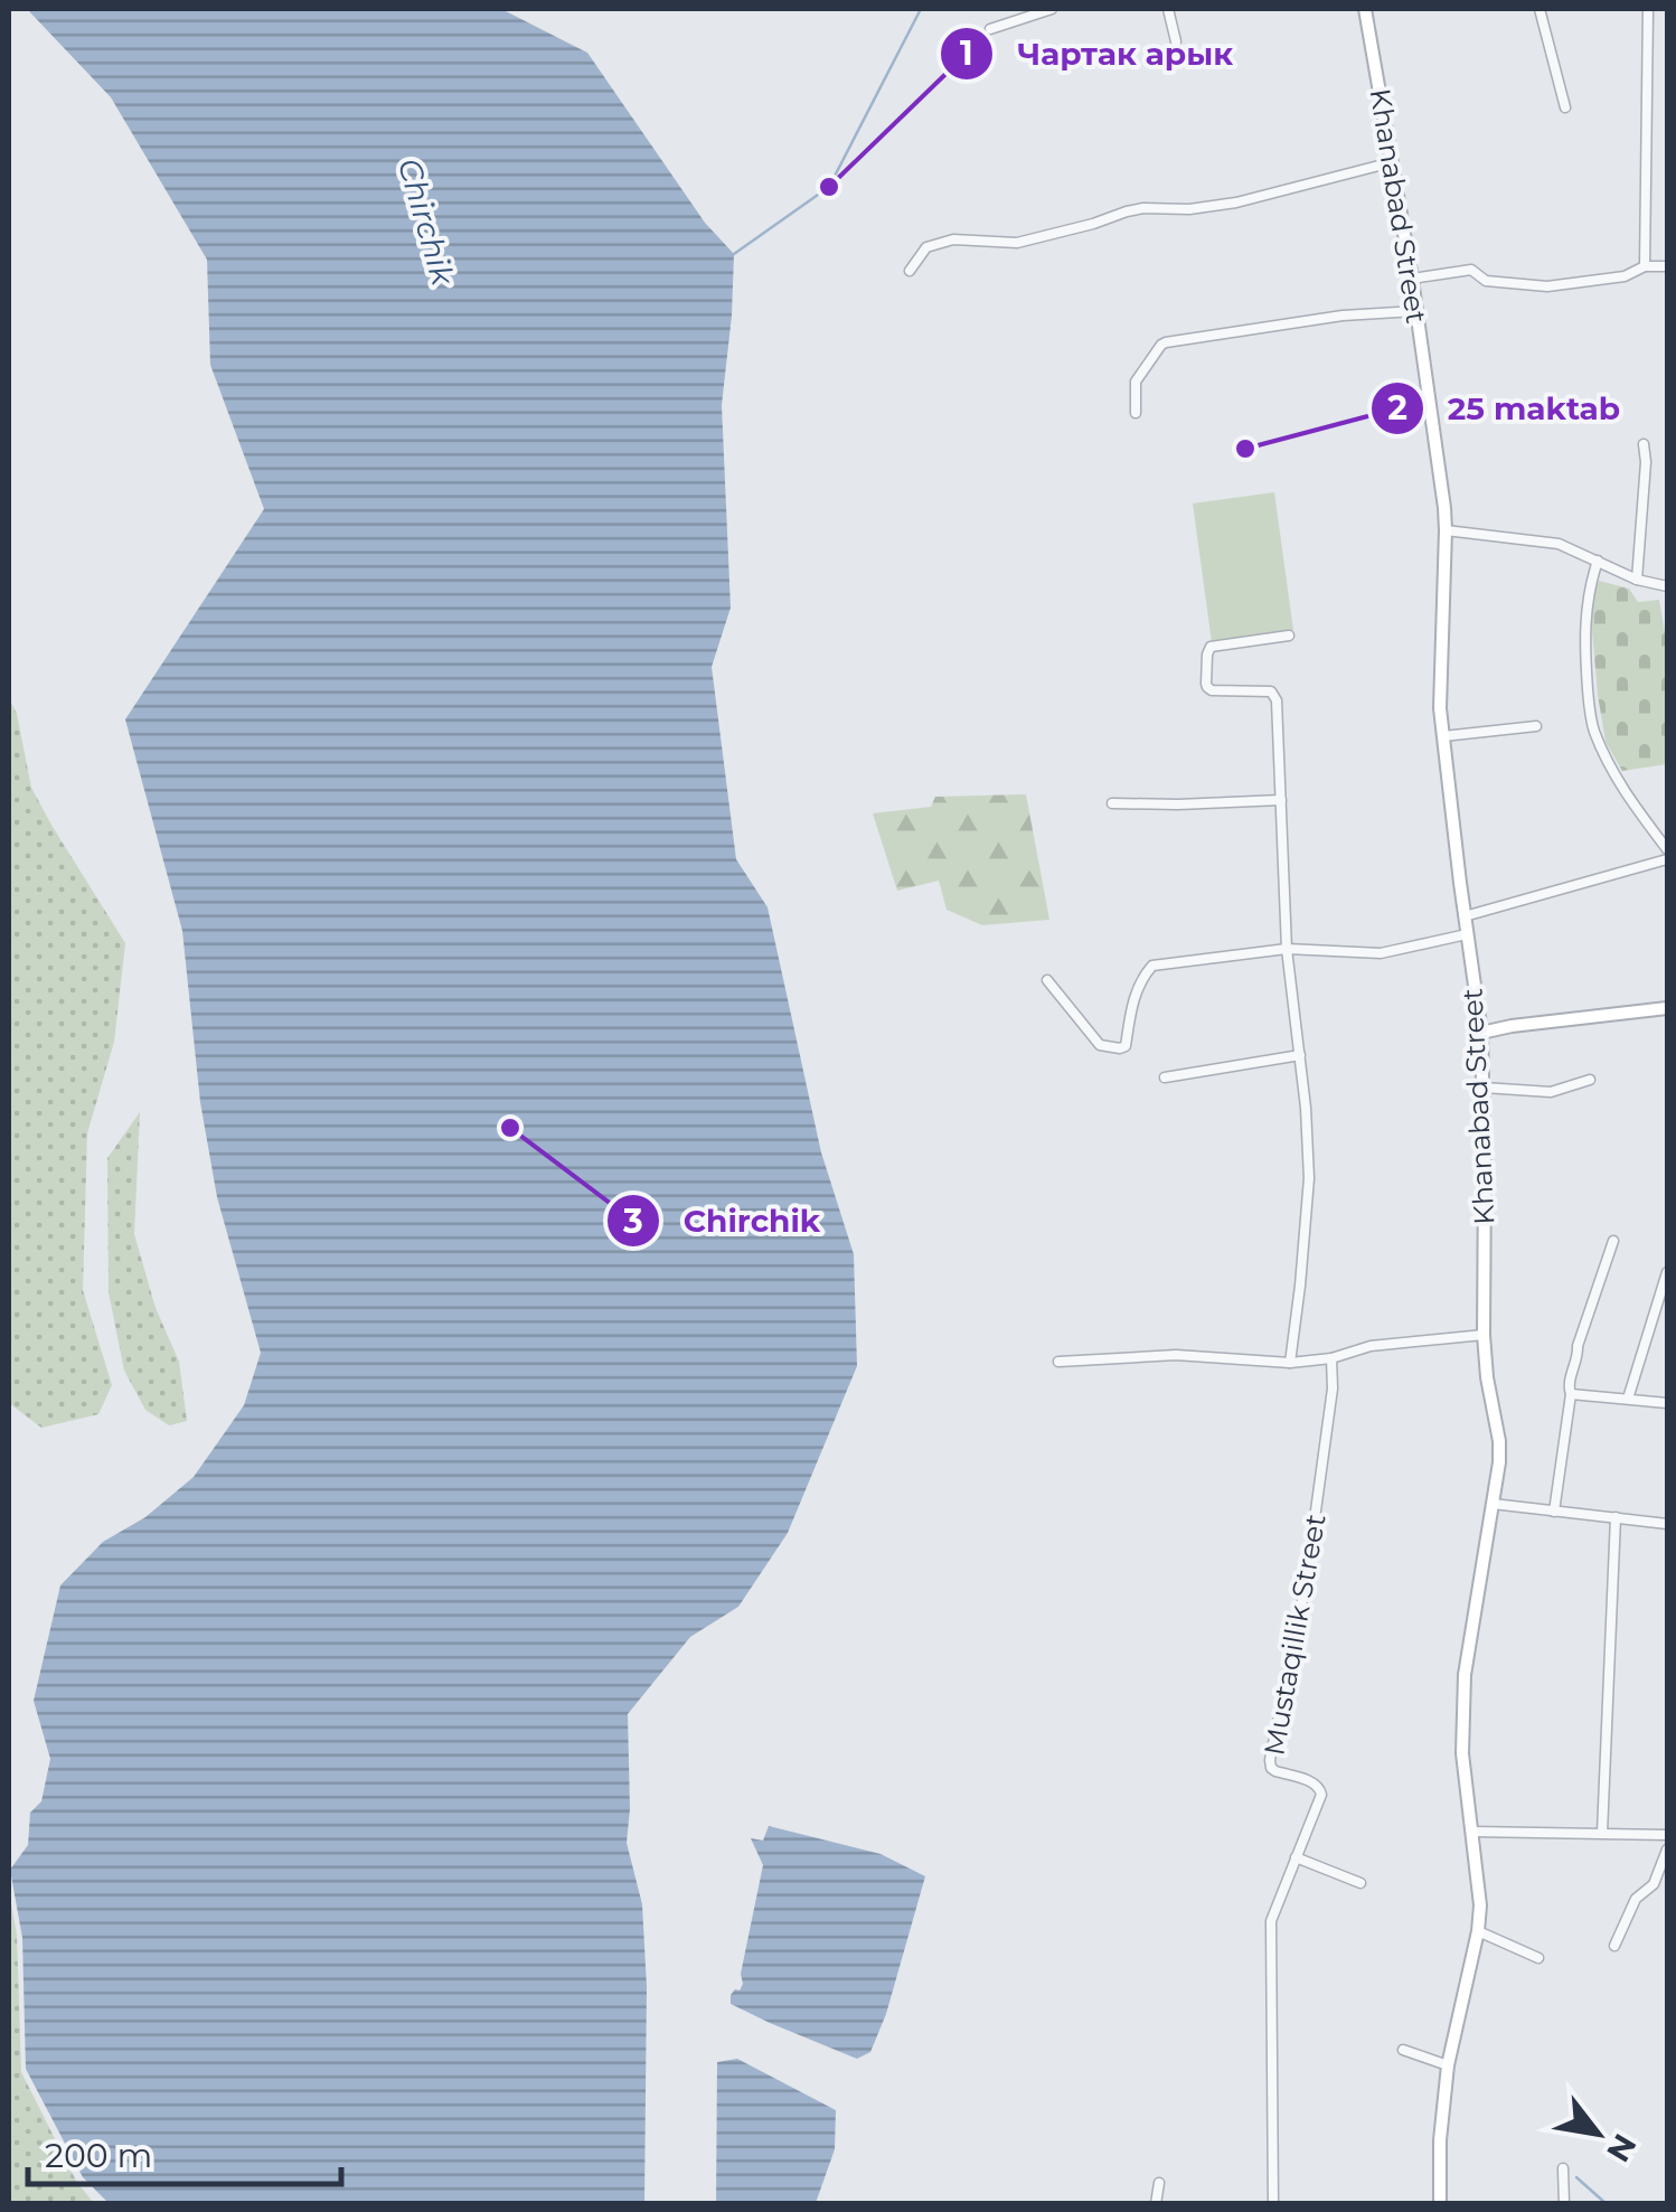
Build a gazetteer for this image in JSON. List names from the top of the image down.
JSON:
{
  "streets": {
    "main road": ["Khanabad Street"],
    "street": ["Mustaqillik Street"]
  },
  "water": ["Chirchik"],
  "places": ["Чартак арык", "25 maktab", "Chirchik"],
  "scale_bar": "200 m",
  "north": "bottom right"
}
